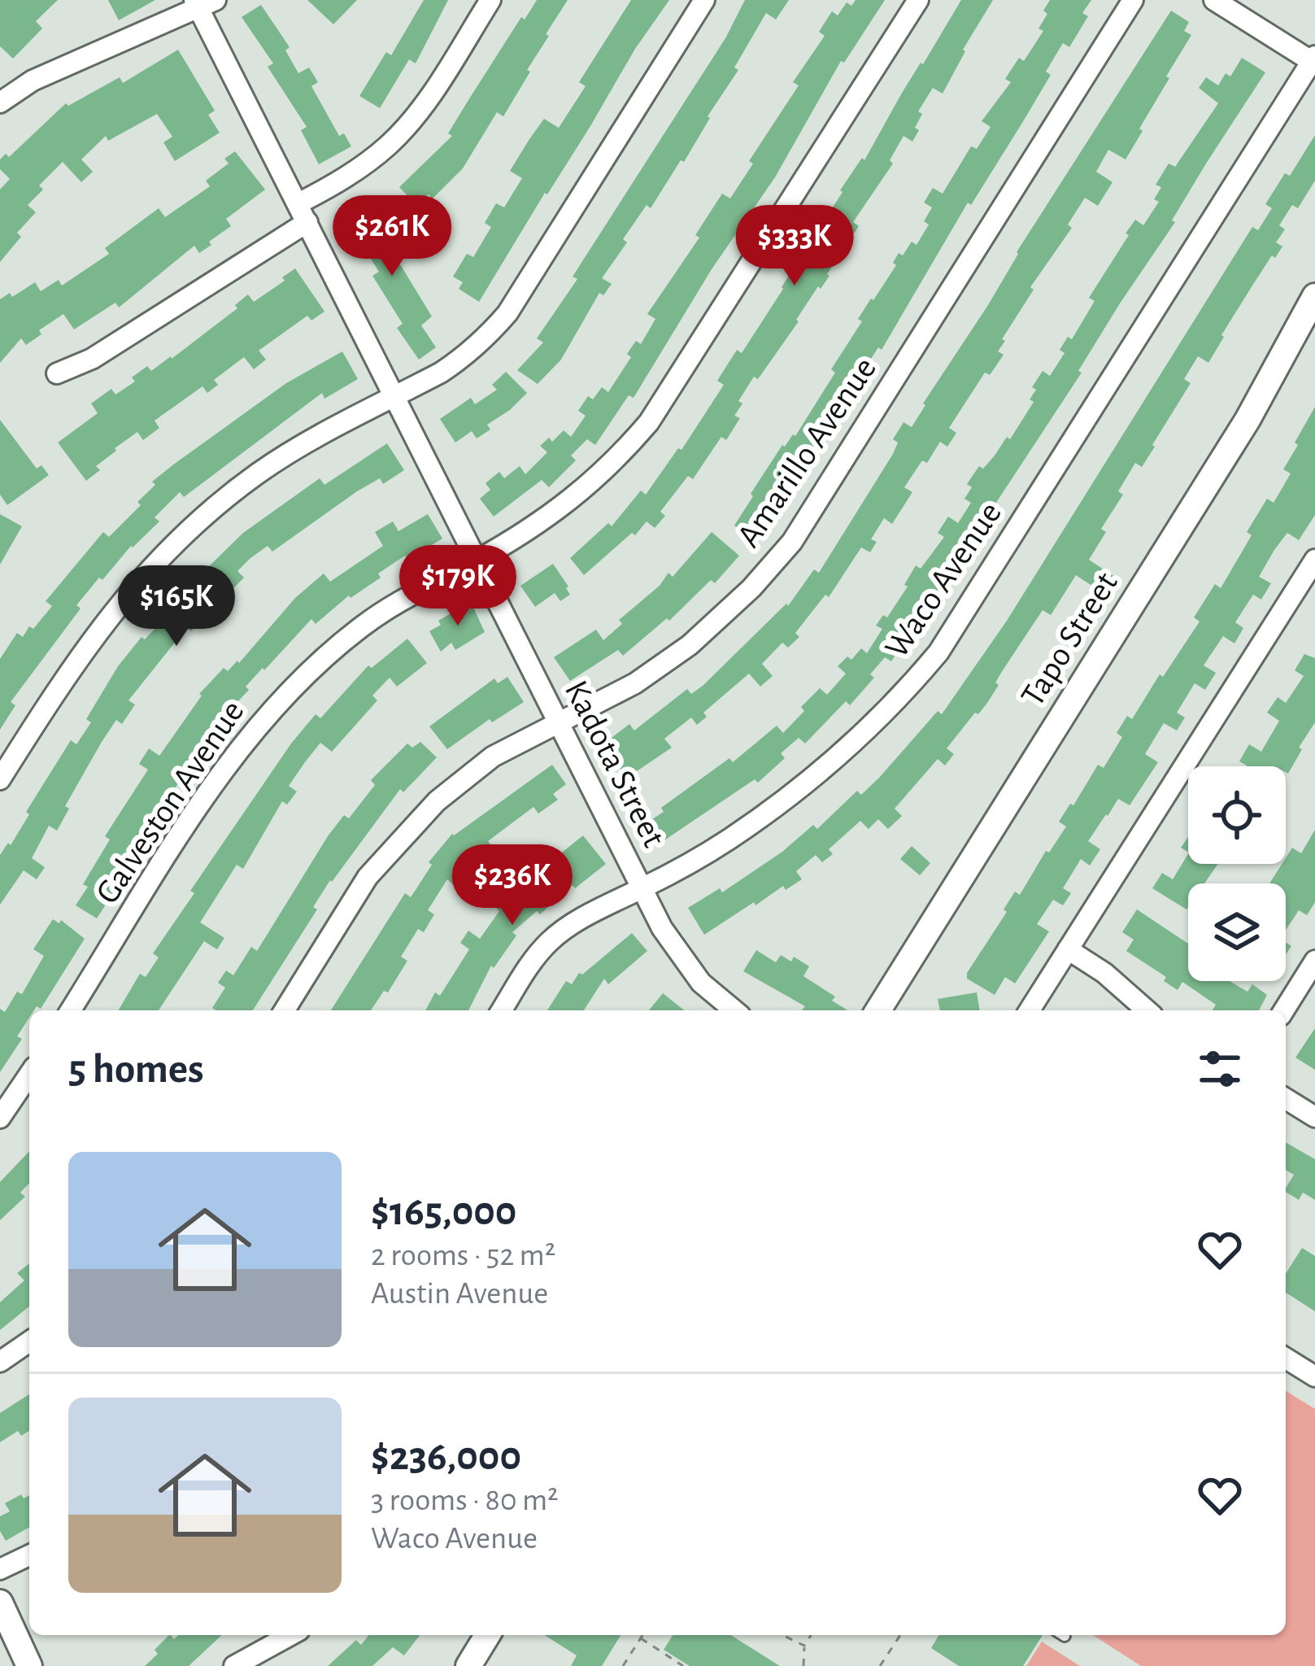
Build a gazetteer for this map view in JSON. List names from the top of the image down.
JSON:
{
  "streets": {
    "street": [
      "Amarillo Avenue",
      "Waco Avenue",
      "Tapo Street",
      "Kadota Street",
      "Galveston Avenue"
    ]
  },
  "crossings": [
    ["Amarillo Avenue", "Kadota Street"],
    ["Waco Avenue", "Kadota Street"],
    ["Kadota Street", "Galveston Avenue"]
  ],
  "page": {
    "price": [
      "$261K",
      "$333K",
      "$179K",
      "$165K",
      "$236K"
    ],
    "heading": "5 homes",
    "list": [
      {
        "name": "$165,000",
        "note": "2 rooms · 52 m² · Austin Avenue"
      },
      {
        "name": "$236,000",
        "note": "3 rooms · 80 m² · Waco Avenue"
      }
    ]
  }
}
